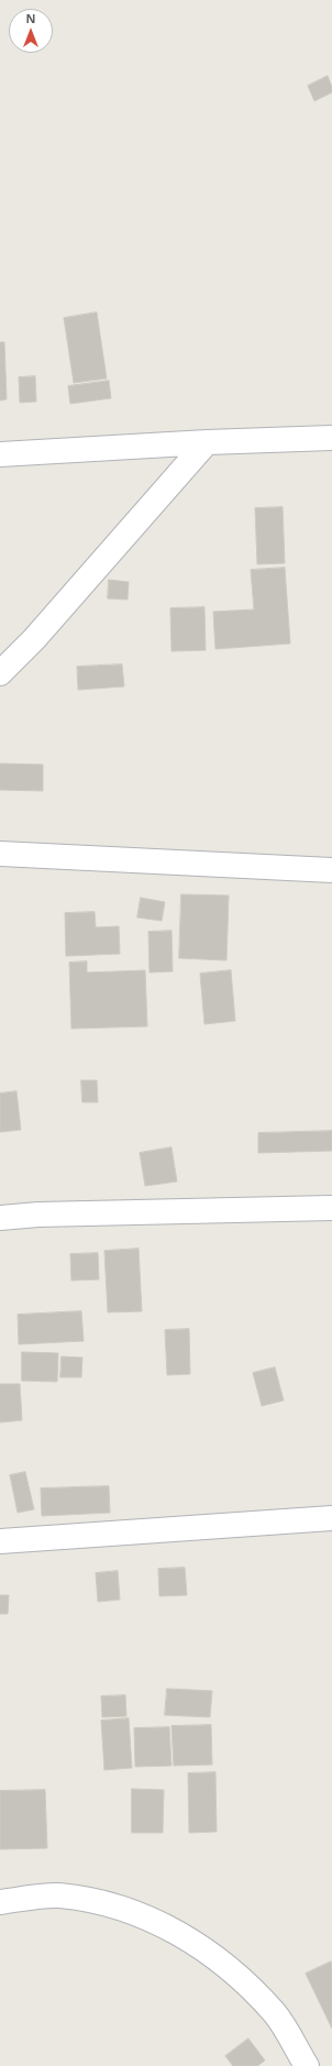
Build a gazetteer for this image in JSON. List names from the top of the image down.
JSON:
{
  "north": "top"
}
